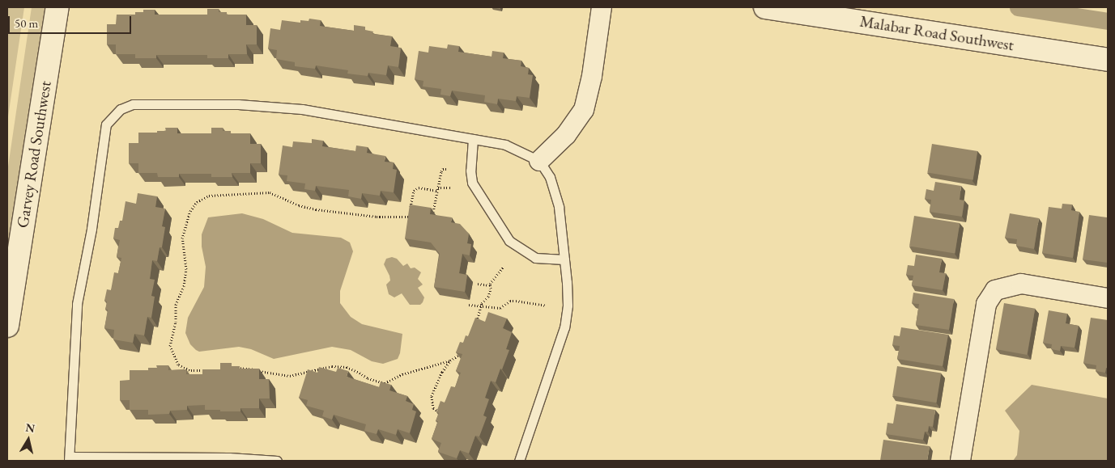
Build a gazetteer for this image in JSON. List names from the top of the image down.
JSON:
{
  "streets": {
    "main road": ["Malabar Road Southwest", "Garvey Road Southwest"]
  },
  "scale_bar": "50 m",
  "north": "top"
}
